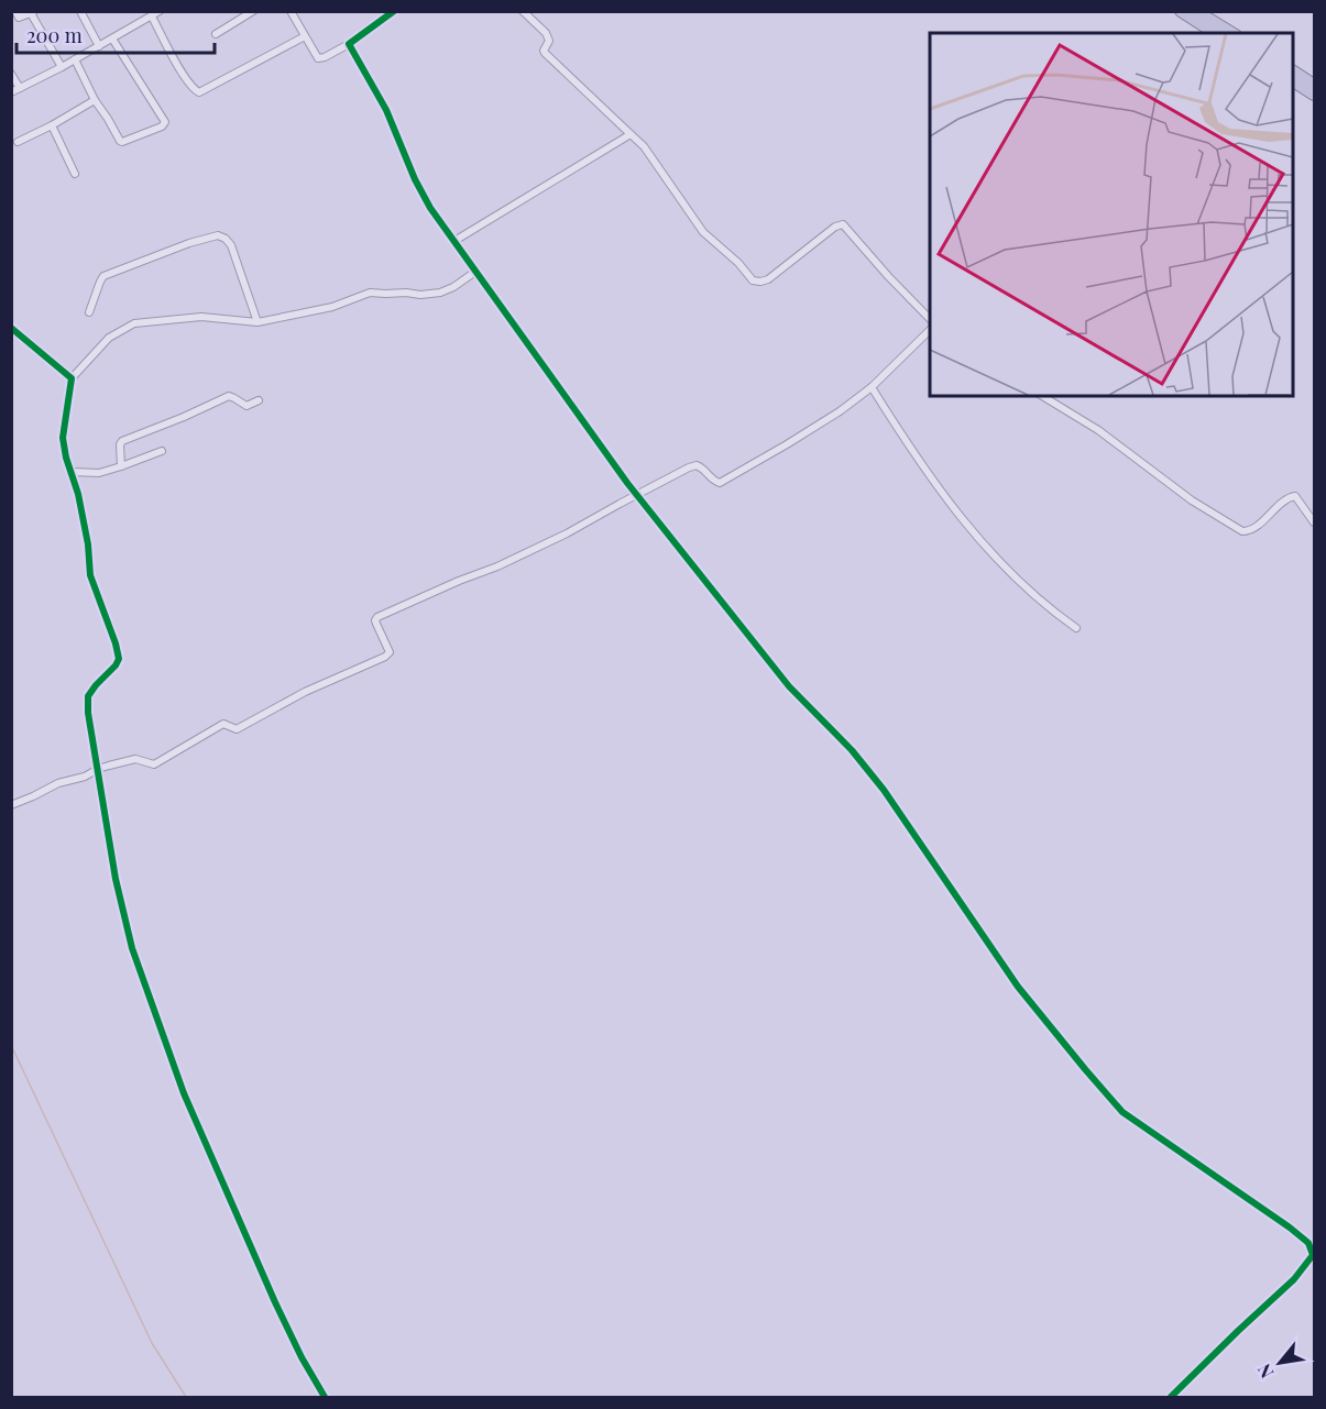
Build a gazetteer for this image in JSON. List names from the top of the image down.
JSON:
{
  "scale_bar": "200 m",
  "north": "bottom left"
}
